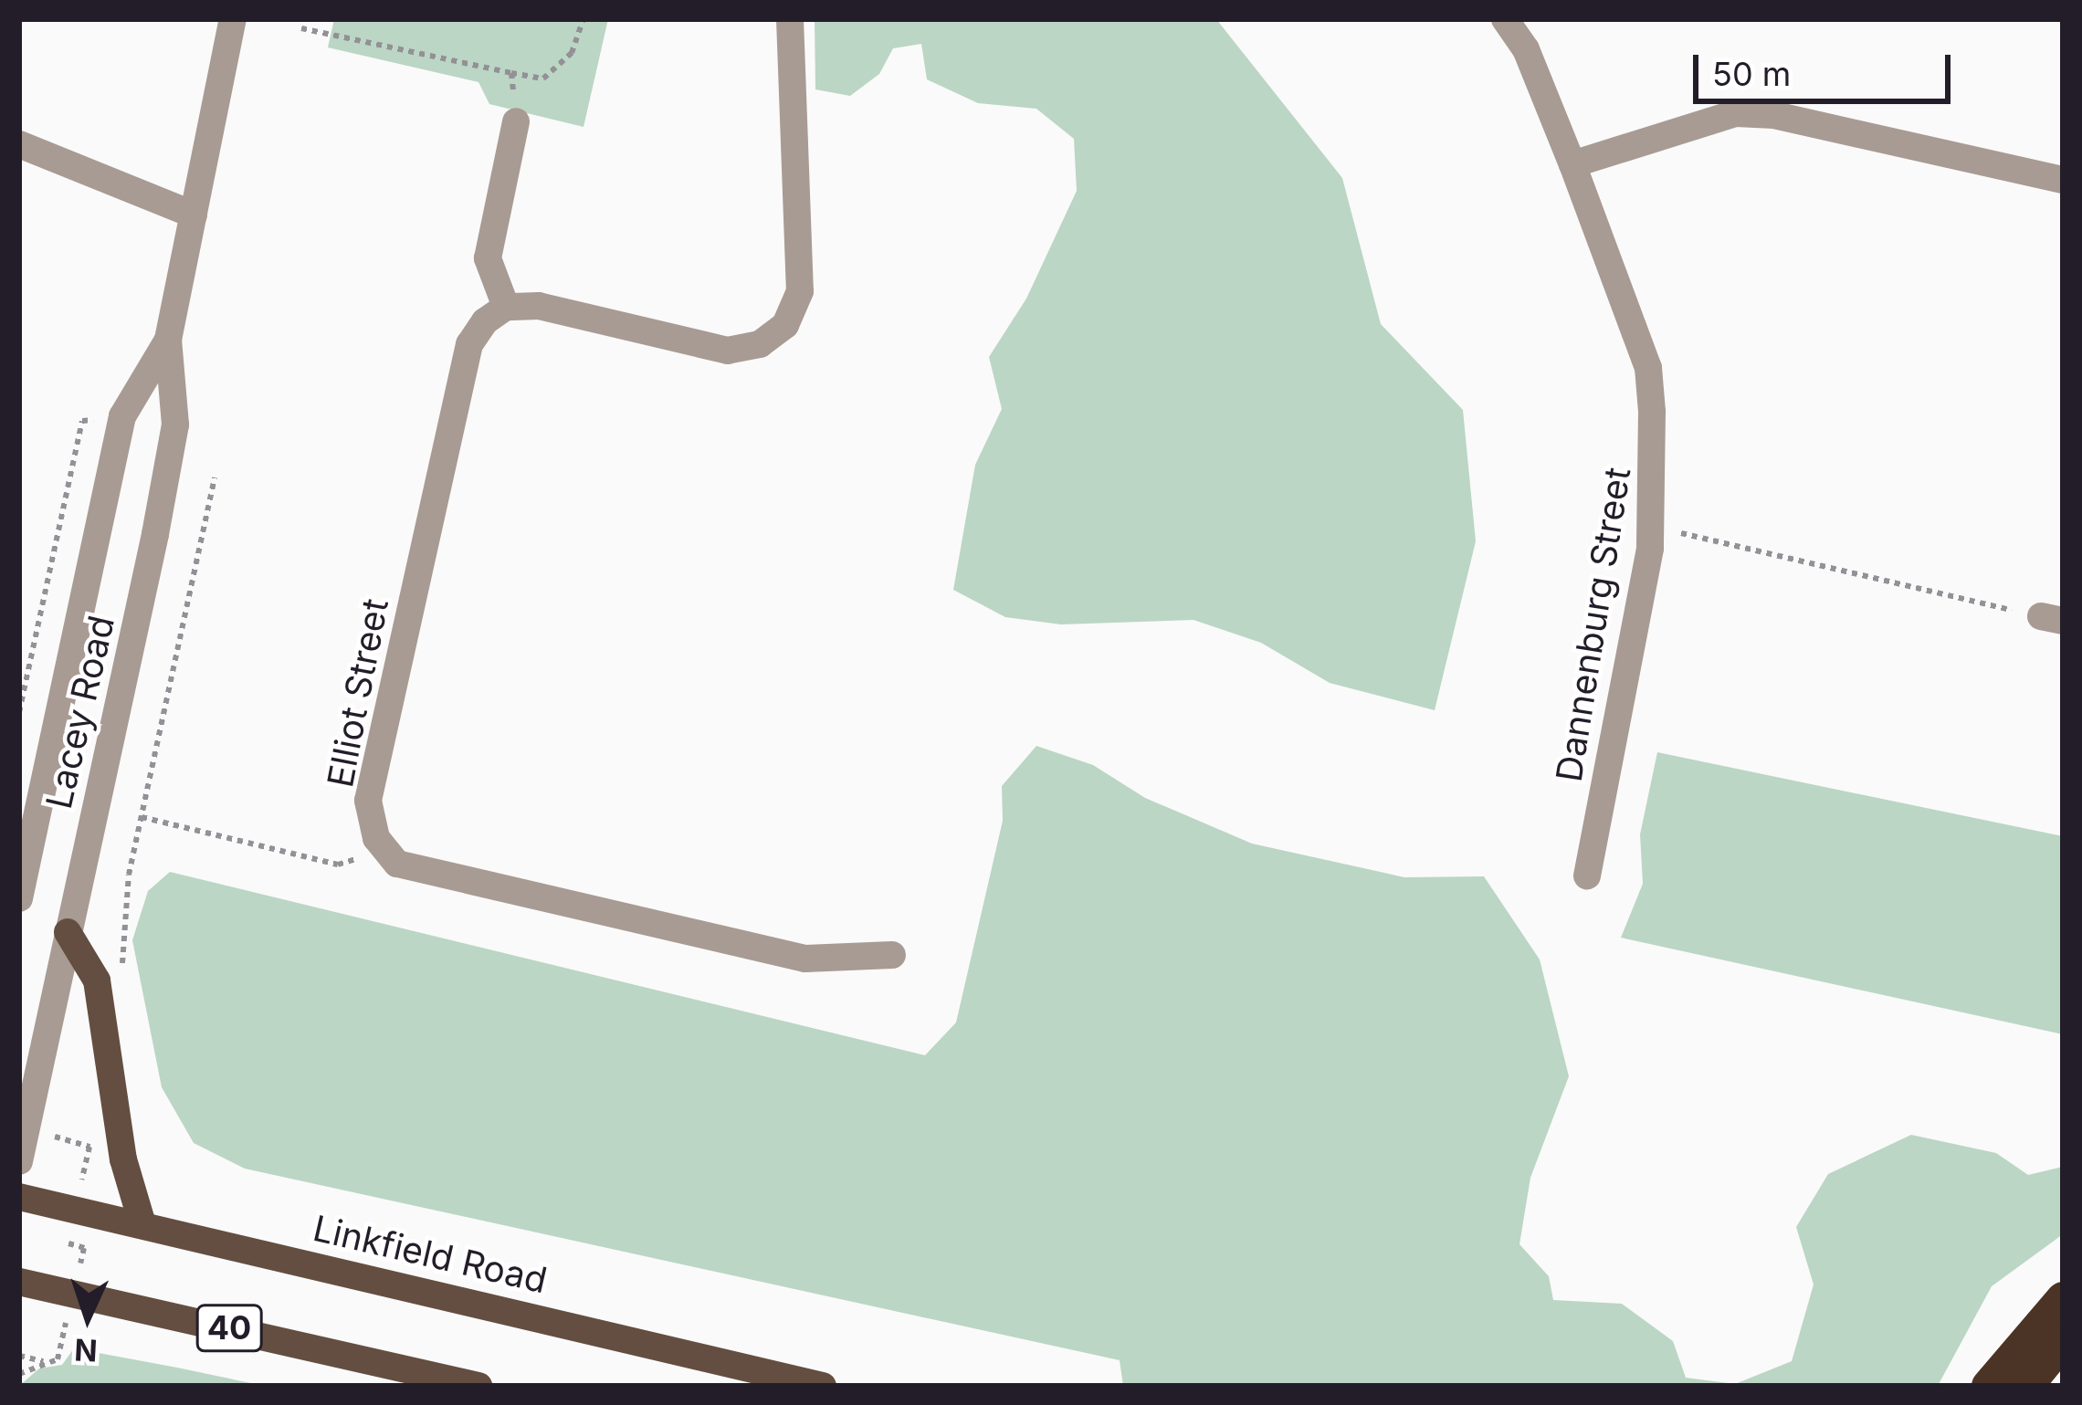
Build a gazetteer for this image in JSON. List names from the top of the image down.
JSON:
{
  "streets": {
    "main road": ["Linkfield Road", "40"],
    "street": ["Dannenburg Street", "Elliot Street", "Lacey Road"]
  },
  "scale_bar": "50 m",
  "north": "bottom"
}
